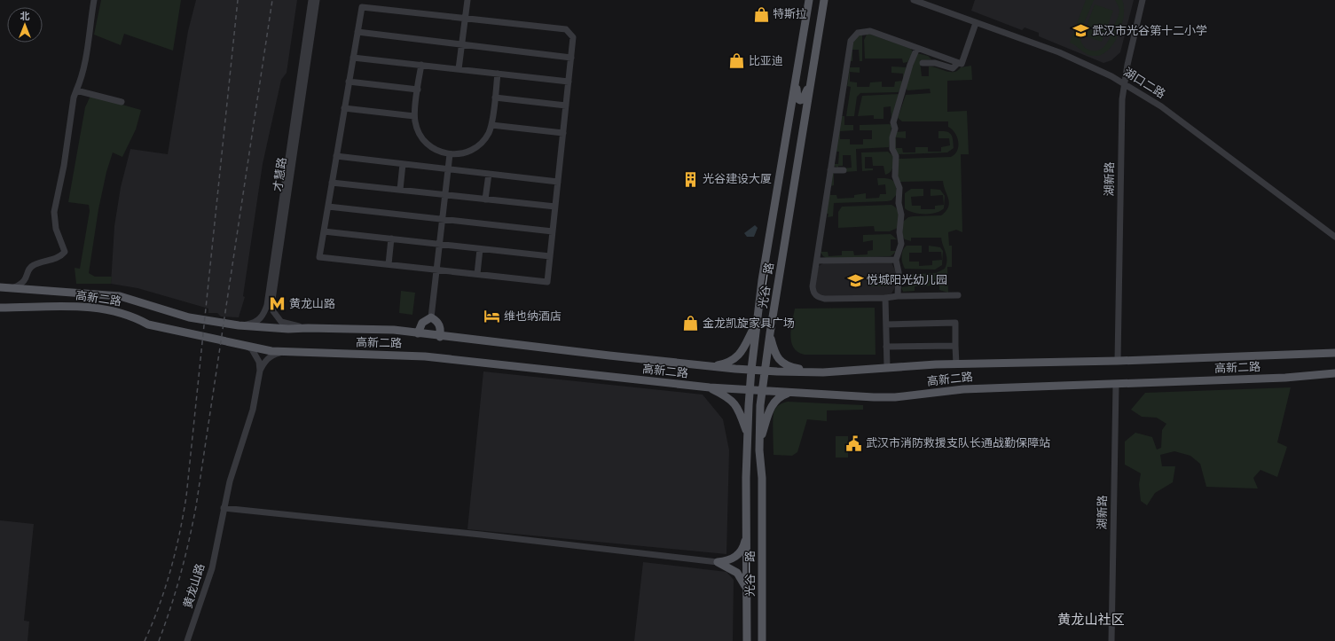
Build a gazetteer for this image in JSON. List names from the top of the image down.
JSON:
{
  "streets": {
    "main road": ["光谷一路", "高新二路"],
    "street": [
      "湖口二路",
      "才慧路",
      "湖新路",
      "黄龙山路"
    ]
  },
  "crossings": [
    ["湖口二路", "湖新路"],
    ["才慧路", "高新二路"],
    ["湖新路", "高新二路"],
    ["光谷一路", "高新二路"],
    ["高新二路", "黄龙山路"]
  ],
  "districts": ["黄龙山社区"],
  "places": {
    "shop": ["特斯拉", "比亚迪", "金龙凯旋家具广场"],
    "school or university": ["武汉市光谷第十二小学", "悦城阳光幼儿园"],
    "building": ["光谷建设大厦"],
    "metro station": ["黄龙山路"],
    "hotel": ["维也纳酒店"],
    "public building": ["武汉市消防救援支队长通战勤保障站"]
  },
  "north": "top"
}
